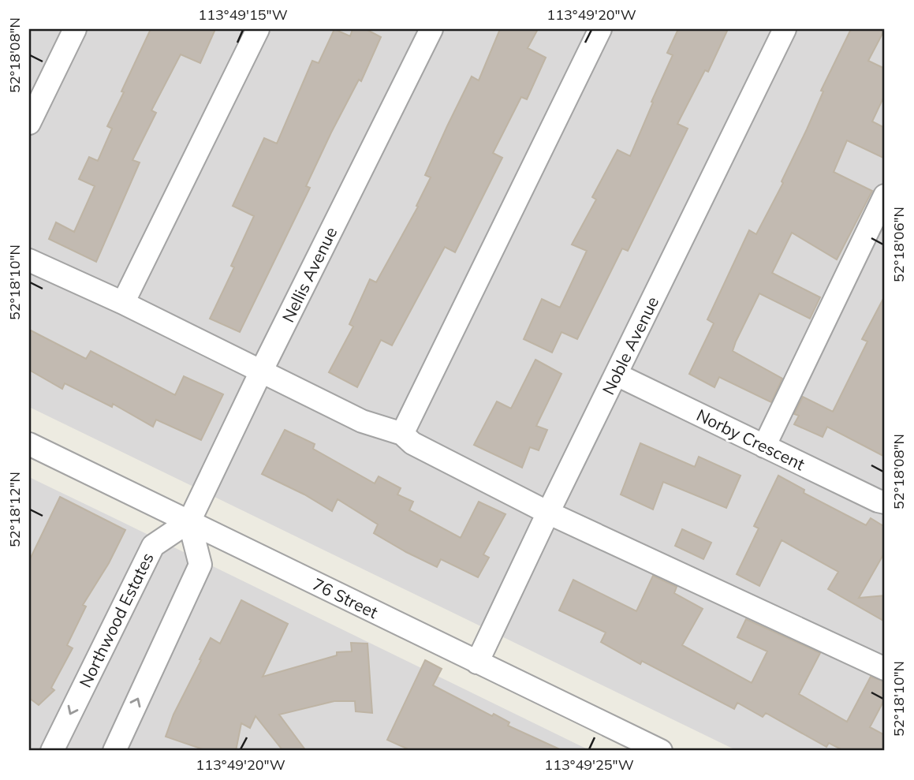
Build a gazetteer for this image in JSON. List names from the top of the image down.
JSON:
{
  "streets": {
    "street": [
      "Nellis Avenue",
      "Noble Avenue",
      "Norby Crescent",
      "76 Street",
      "Northwood Estates"
    ]
  },
  "crossings": [
    ["Nellis Avenue", "76 Street"],
    ["Nellis Avenue", "Northwood Estates"],
    ["Noble Avenue", "Norby Crescent"],
    ["Noble Avenue", "76 Street"],
    ["76 Street", "Northwood Estates"]
  ],
  "coordinates": [
    "113°49'15\"W",
    "113°49'20\"W",
    "52°18'08\"N",
    "52°18'06\"N",
    "52°18'10\"N",
    "52°18'12\"N",
    "113°49'25\"W"
  ]
}
